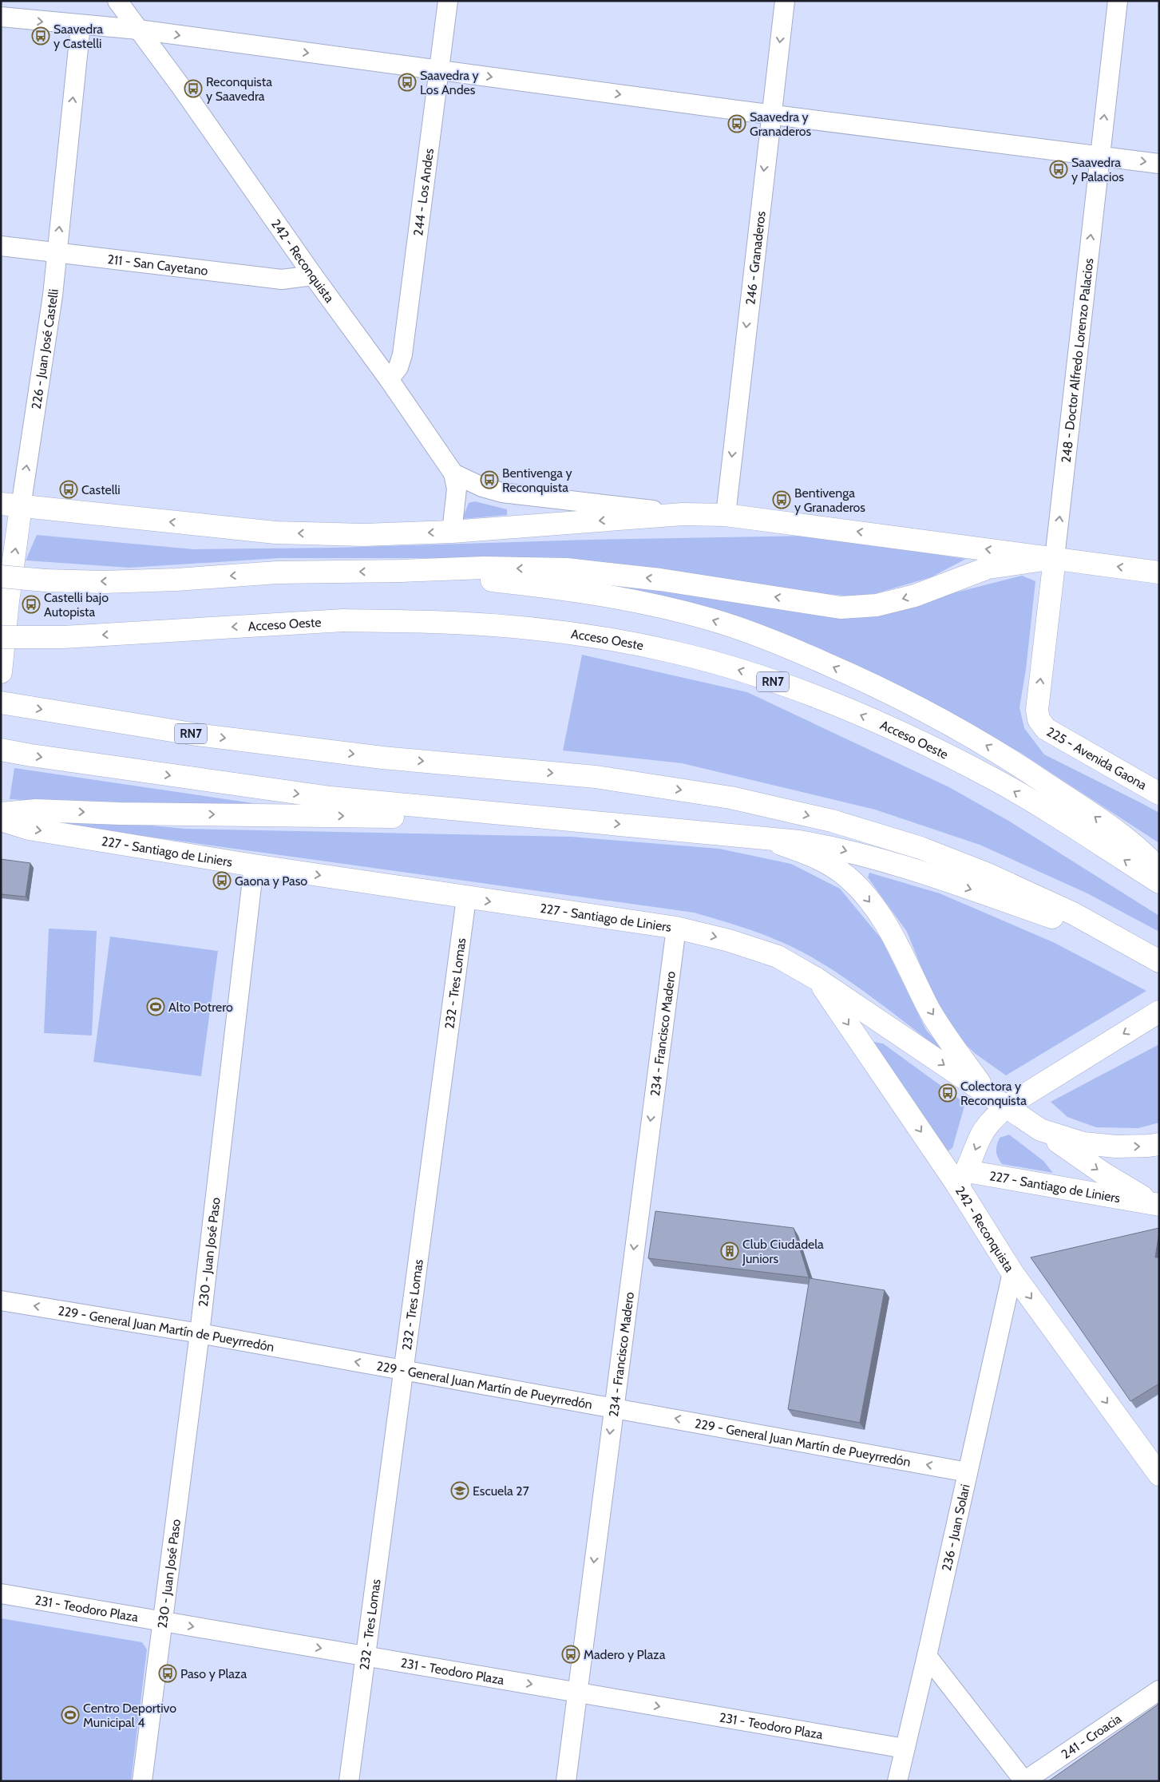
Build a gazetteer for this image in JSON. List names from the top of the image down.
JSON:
{
  "streets": {
    "main road": [
      "242 - Reconquista",
      "226 - Juan José Castelli",
      "248 - Doctor Alfredo Lorenzo Palacios",
      "Acceso Oeste",
      "RN7",
      "225 - Avenida Gaona",
      "227 - Santiago de Liniers"
    ],
    "street": [
      "244 - Los Andes",
      "246 - Granaderos",
      "211 - San Cayetano",
      "232 - Tres Lomas",
      "234 - Francisco Madero",
      "230 - Juan José Paso",
      "229 - General Juan Martín de Pueyrredón",
      "236 - Juan Solari",
      "231 - Teodoro Plaza",
      "241 - Croacia"
    ]
  },
  "crossings": [
    ["244 - Los Andes", "242 - Reconquista"],
    ["242 - Reconquista", "211 - San Cayetano"],
    ["242 - Reconquista", "227 - Santiago de Liniers"],
    ["242 - Reconquista", "236 - Juan Solari"],
    ["211 - San Cayetano", "226 - Juan José Castelli"],
    ["248 - Doctor Alfredo Lorenzo Palacios", "225 - Avenida Gaona"],
    ["227 - Santiago de Liniers", "232 - Tres Lomas"],
    ["227 - Santiago de Liniers", "234 - Francisco Madero"],
    ["227 - Santiago de Liniers", "230 - Juan José Paso"],
    ["232 - Tres Lomas", "229 - General Juan Martín de Pueyrredón"],
    ["232 - Tres Lomas", "231 - Teodoro Plaza"],
    ["234 - Francisco Madero", "229 - General Juan Martín de Pueyrredón"],
    ["234 - Francisco Madero", "231 - Teodoro Plaza"],
    ["230 - Juan José Paso", "229 - General Juan Martín de Pueyrredón"],
    ["230 - Juan José Paso", "231 - Teodoro Plaza"],
    ["229 - General Juan Martín de Pueyrredón", "236 - Juan Solari"],
    ["236 - Juan Solari", "231 - Teodoro Plaza"]
  ],
  "one_way": [
    "246 - Granaderos",
    "242 - Reconquista",
    "226 - Juan José Castelli",
    "248 - Doctor Alfredo Lorenzo Palacios",
    "234 - Francisco Madero",
    "229 - General Juan Martín de Pueyrredón",
    "231 - Teodoro Plaza"
  ],
  "places": {
    "bus stop": [
      "Saavedra y Castelli",
      "Saavedra y Los Andes",
      "Reconquista y Saavedra",
      "Saavedra y Granaderos",
      "Saavedra y Palacios",
      "Bentivenga y Reconquista",
      "Castelli",
      "Bentivenga y Granaderos",
      "Castelli bajo Autopista",
      "Gaona y Paso",
      "Colectora y Reconquista",
      "Madero y Plaza",
      "Paso y Plaza"
    ],
    "sports": ["Alto Potrero", "Centro Deportivo Municipal 4"],
    "building": ["Club Ciudadela Juniors"],
    "school or university": ["Escuela 27"]
  }
}
